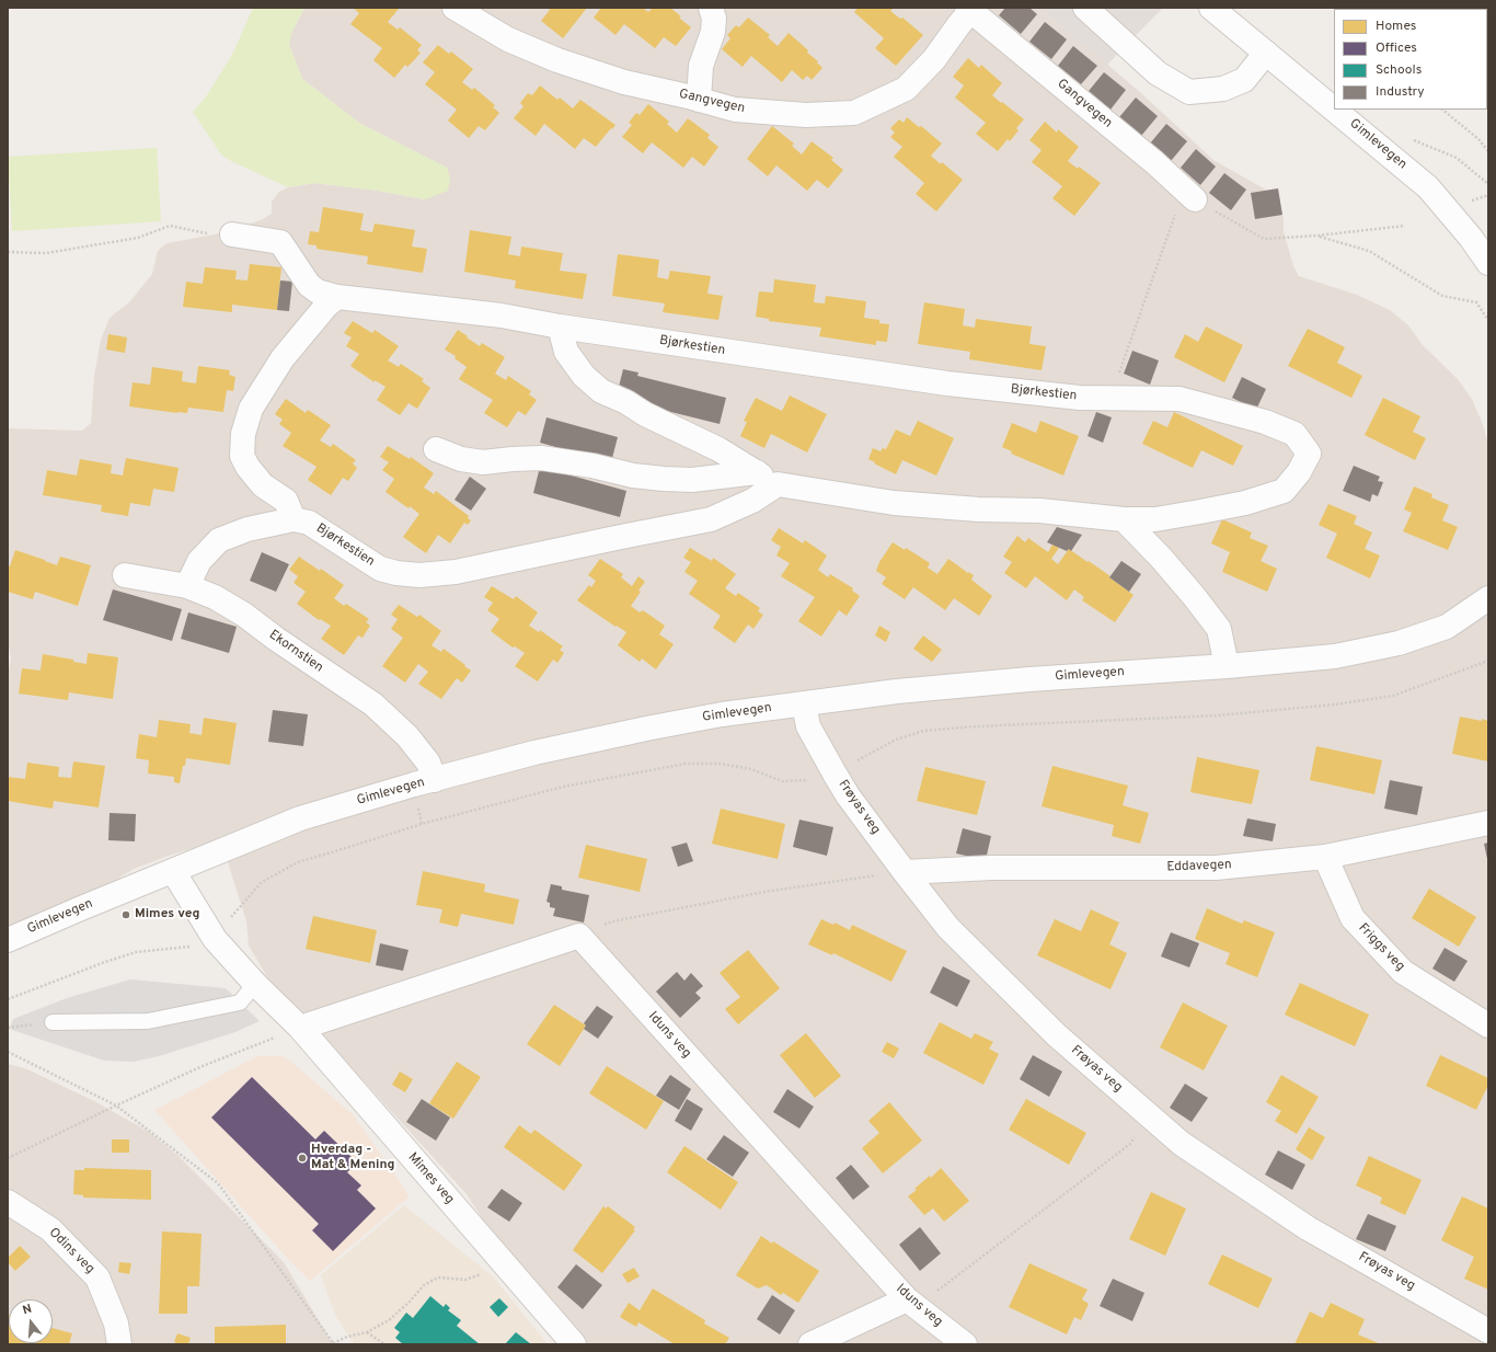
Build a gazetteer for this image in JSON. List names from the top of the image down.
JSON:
{
  "streets": {
    "street": [
      "Gangvegen",
      "Gimlevegen",
      "Bjørkestien",
      "Ekornstien",
      "Frøyas veg",
      "Eddavegen",
      "Friggs veg",
      "Iduns veg",
      "Mimes veg",
      "Odins veg"
    ]
  },
  "crossings": [
    ["Gimlevegen", "Ekornstien"],
    ["Gimlevegen", "Frøyas veg"],
    ["Gimlevegen", "Mimes veg"],
    ["Frøyas veg", "Eddavegen"],
    ["Eddavegen", "Friggs veg"]
  ],
  "places": ["Mimes veg", "Hverdag - Mat & Mening"],
  "legend": [
    "Homes",
    "Offices",
    "Schools",
    "Industry"
  ],
  "north": "top"
}
